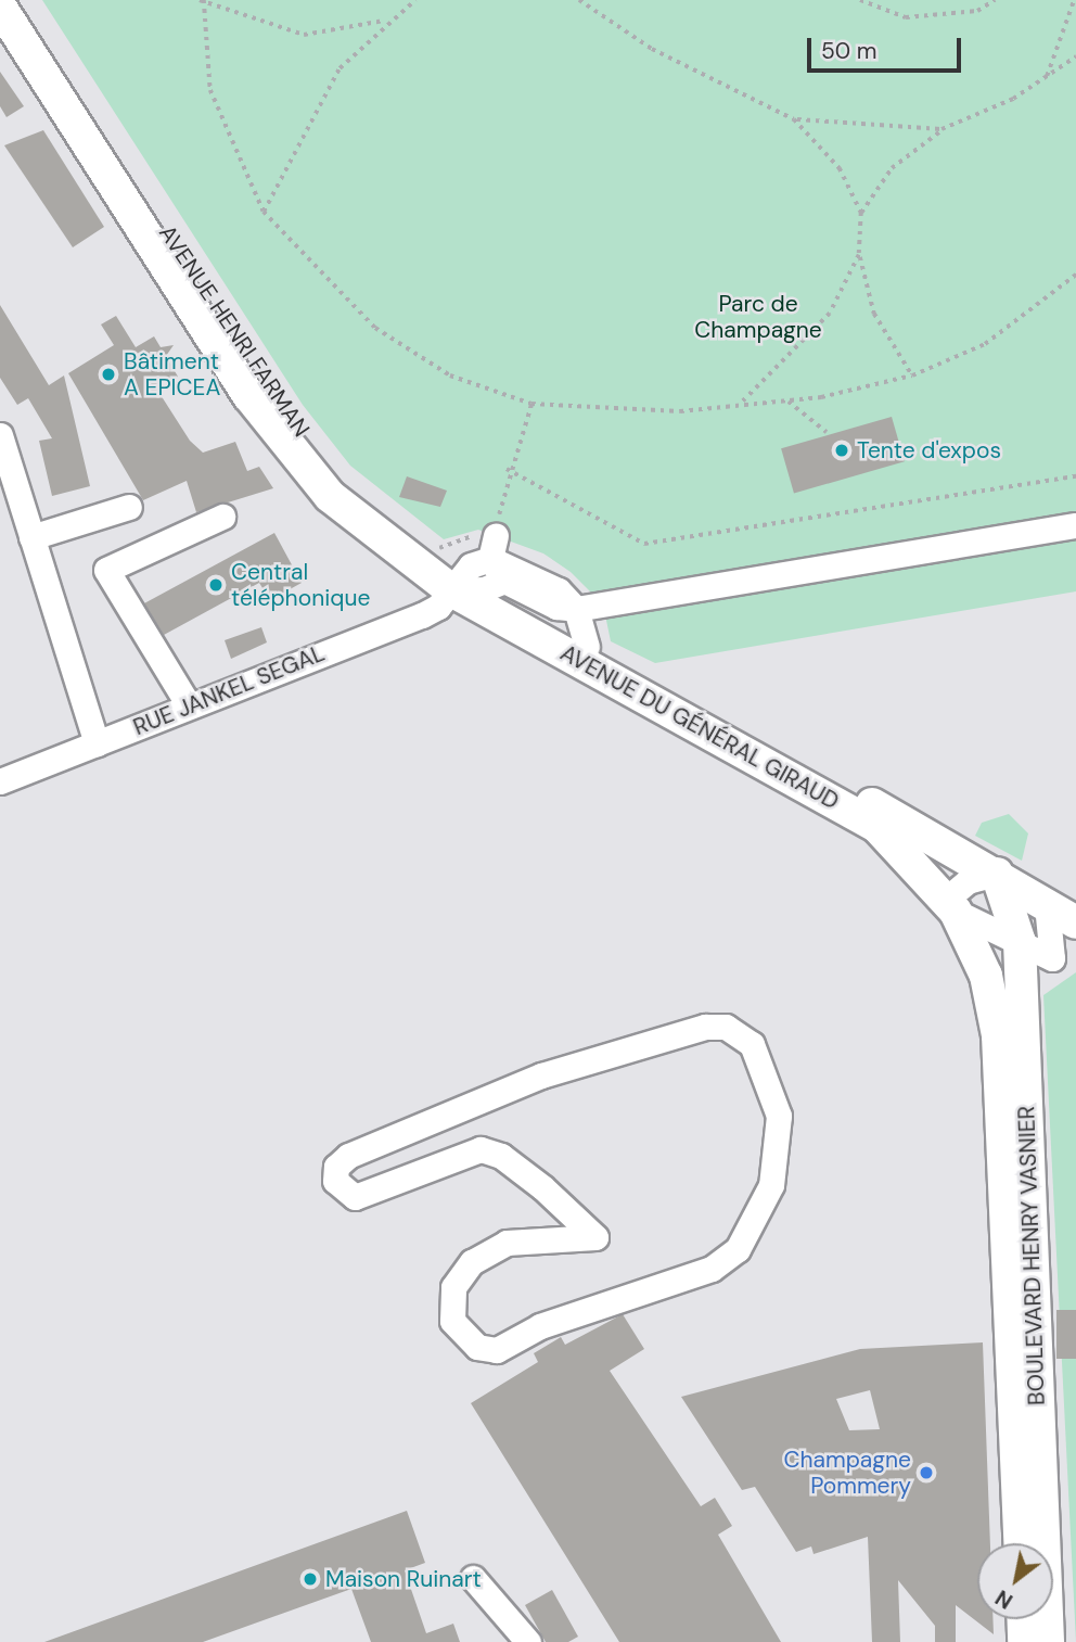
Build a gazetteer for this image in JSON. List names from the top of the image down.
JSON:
{
  "streets": {
    "main road": ["AVENUE HENRI FARMAN", "AVENUE DU GÉNÉRAL GIRAUD", "BOULEVARD HENRY VASNIER"],
    "street": ["RUE JANKEL SEGAL"]
  },
  "crossings": [
    ["AVENUE HENRI FARMAN", "RUE JANKEL SEGAL"],
    ["AVENUE HENRI FARMAN", "AVENUE DU GÉNÉRAL GIRAUD"],
    ["RUE JANKEL SEGAL", "AVENUE DU GÉNÉRAL GIRAUD"],
    ["AVENUE DU GÉNÉRAL GIRAUD", "BOULEVARD HENRY VASNIER"]
  ],
  "parks": ["Parc de Champagne"],
  "places": [
    "Bâtiment A EPICEA",
    "Tente d'expos",
    "Central téléphonique",
    "Champagne Pommery",
    "Maison Ruinart"
  ],
  "scale_bar": "50 m",
  "north": "bottom left"
}
